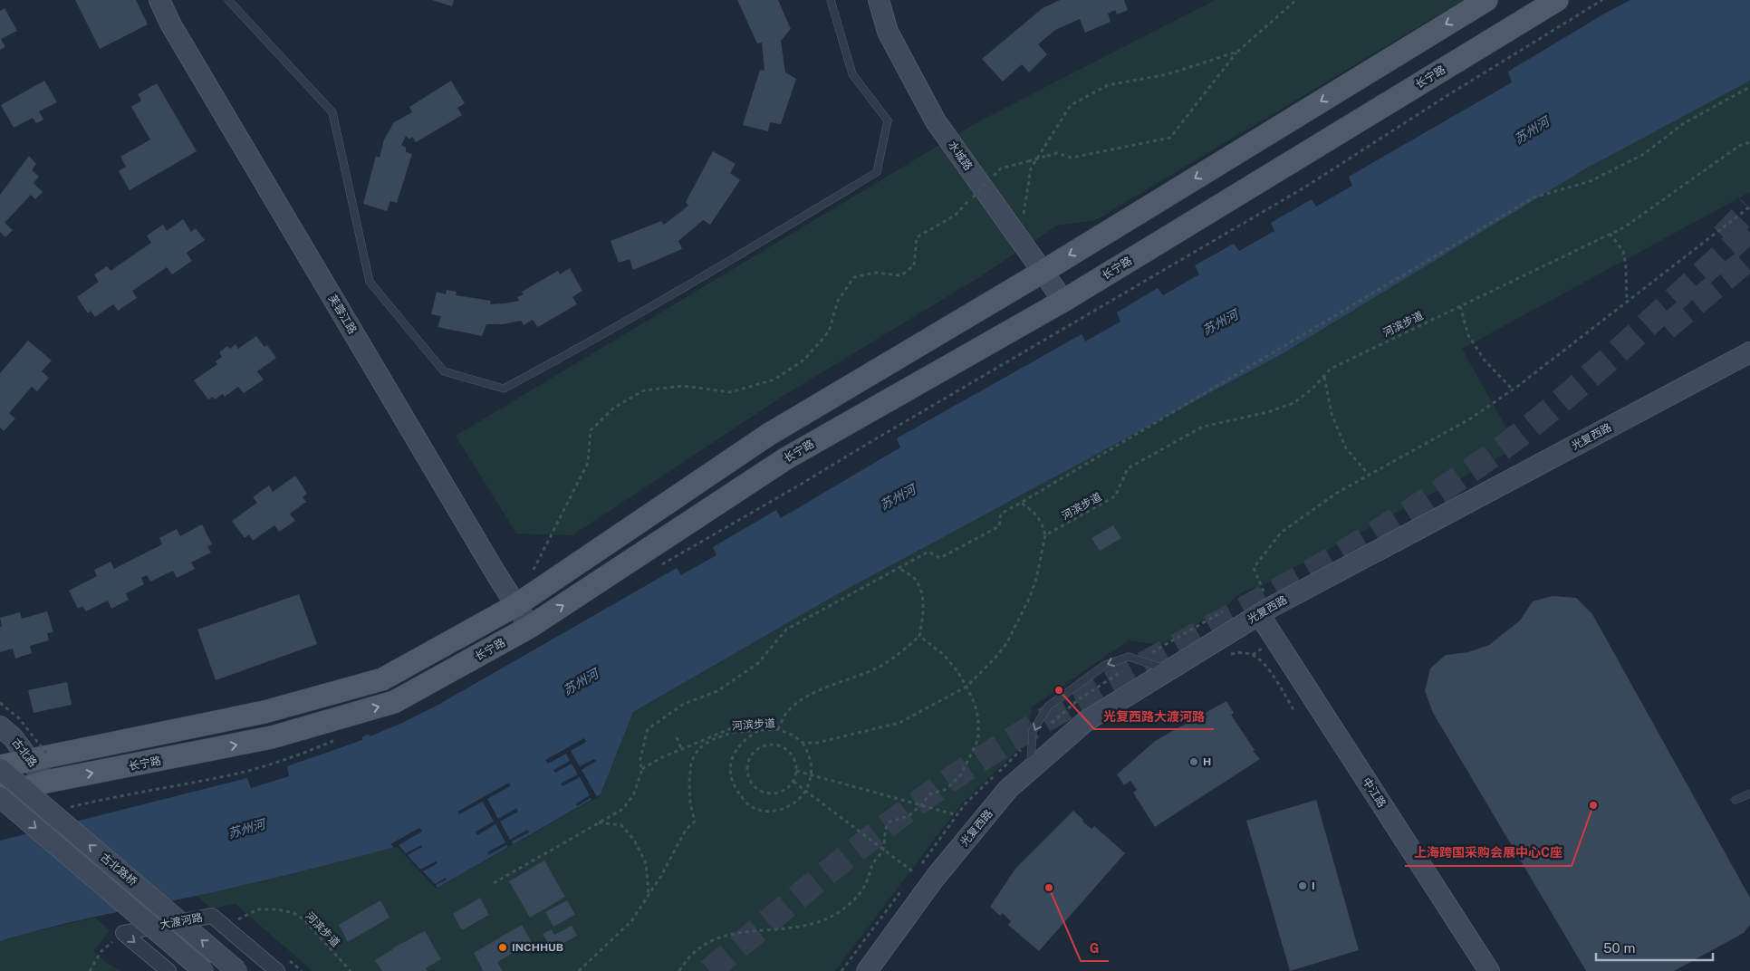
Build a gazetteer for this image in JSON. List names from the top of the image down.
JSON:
{
  "streets": {
    "main road": ["长宁路"],
    "street": [
      "水城路",
      "芙蓉江路",
      "光复西路",
      "古北路",
      "中江路",
      "古北路桥",
      "大渡河路"
    ],
    "path": ["河滨步道"]
  },
  "crossings": [
    ["长宁路", "水城路"],
    ["长宁路", "芙蓉江路"],
    ["长宁路", "古北路"],
    ["长宁路", "古北路桥"],
    ["河滨步道", "大渡河路"],
    ["光复西路", "中江路"]
  ],
  "water": ["苏州河"],
  "places": [
    "光复西路大渡河路",
    "H",
    "上海跨国采购会展中心C座",
    "I",
    "G",
    "INCHHUB"
  ],
  "scale_bar": "50 m"
}
